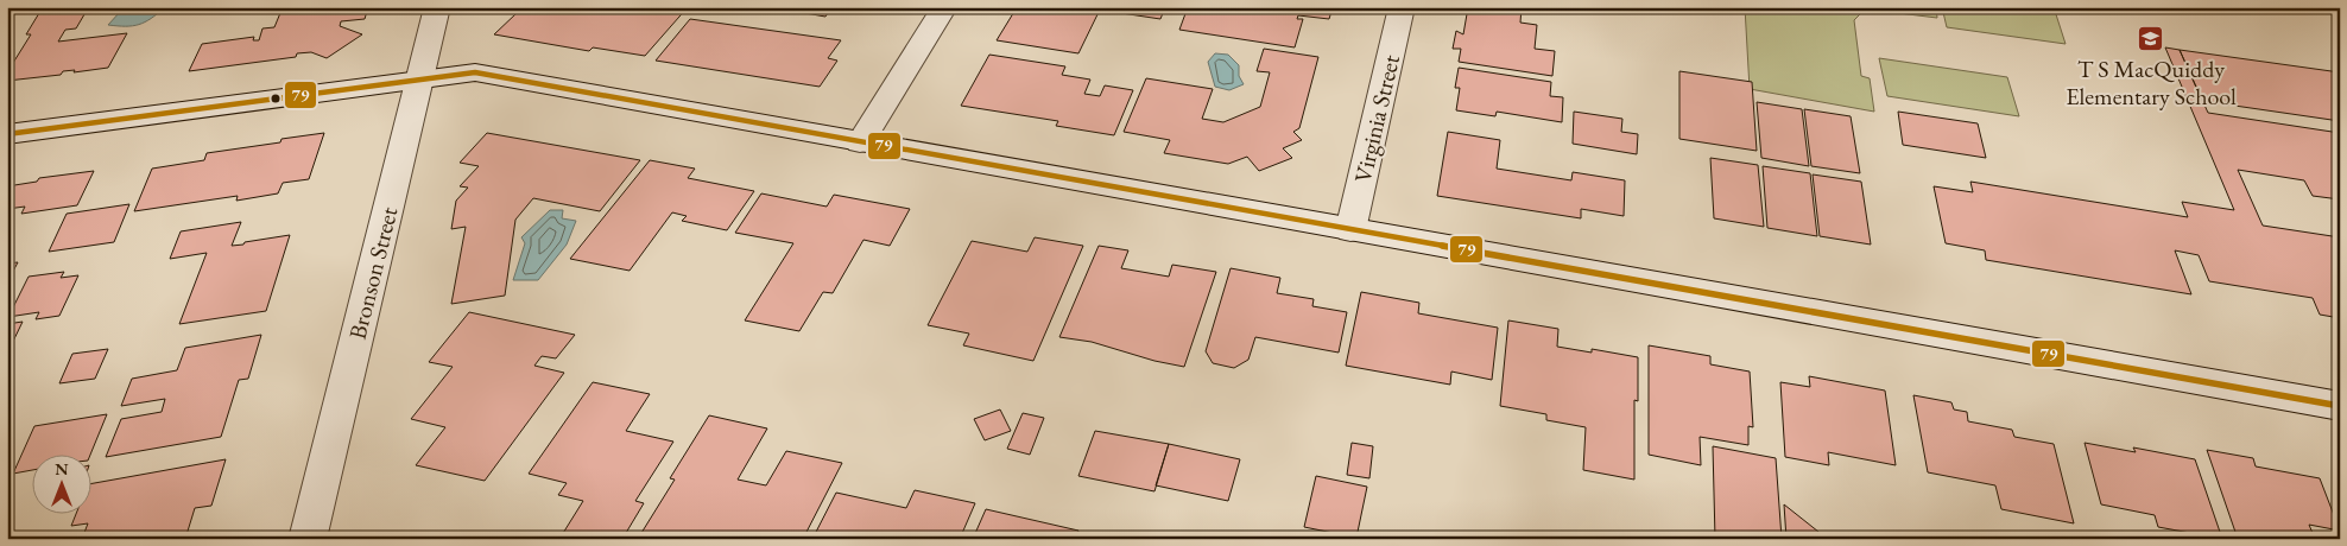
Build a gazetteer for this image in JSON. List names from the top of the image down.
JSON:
{
  "streets": {
    "street": ["Virginia Street", "Bronson Street"]
  },
  "places": {
    "school or university": ["T S MacQuiddy Elementary School"]
  },
  "lines": ["transit line 79"],
  "north": "top"
}
